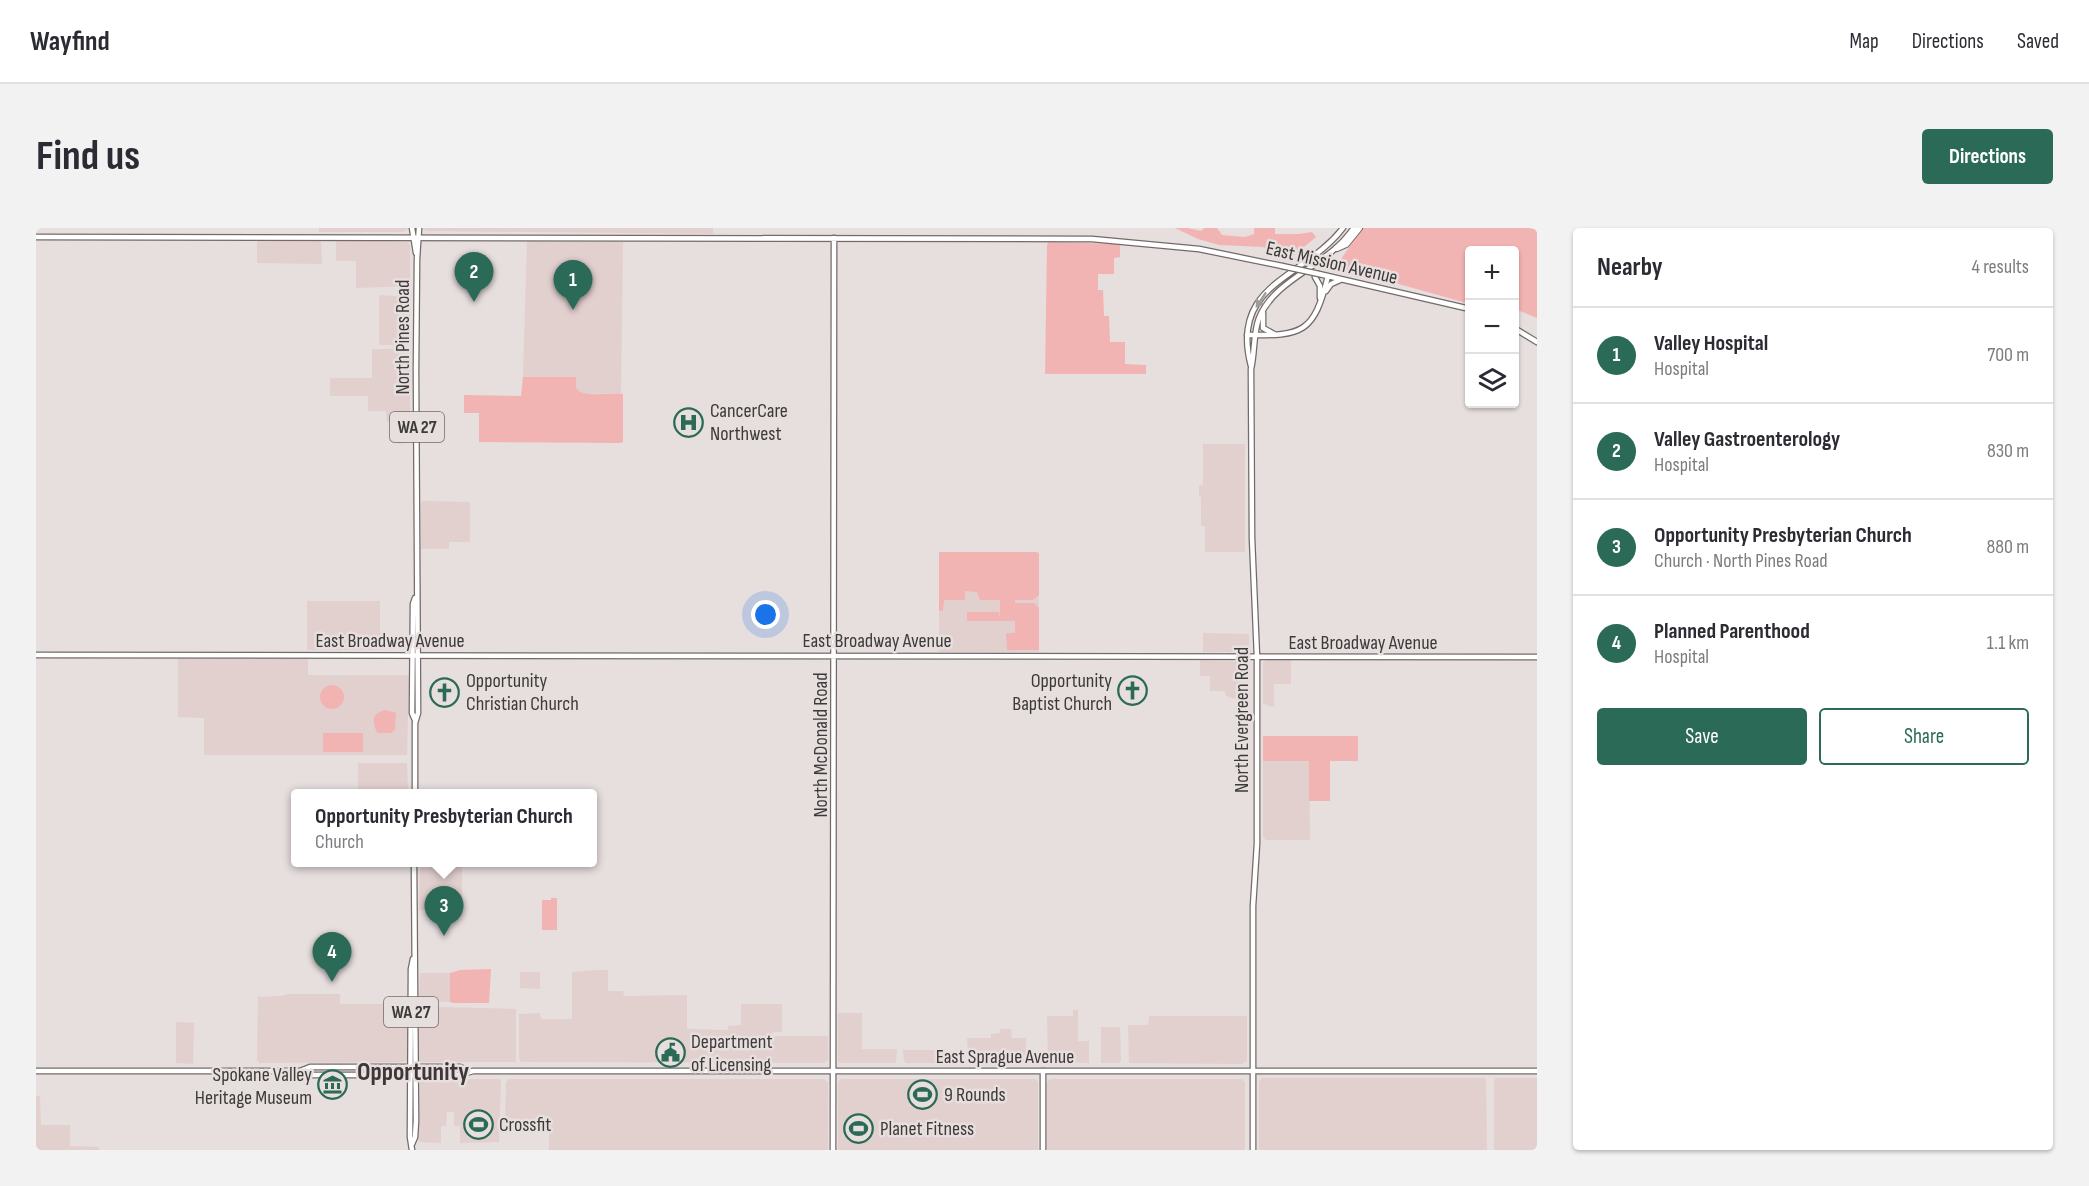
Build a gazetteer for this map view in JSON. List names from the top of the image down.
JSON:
{
  "streets": {
    "main road": [
      "East Mission Avenue",
      "North Pines Road",
      "WA 27",
      "East Broadway Avenue",
      "North Evergreen Road",
      "North McDonald Road",
      "East Sprague Avenue"
    ]
  },
  "crossings": [
    ["East Mission Avenue", "North Pines Road"],
    ["East Mission Avenue", "North McDonald Road"],
    ["North Pines Road", "East Broadway Avenue"],
    ["WA 27", "East Sprague Avenue"],
    ["East Broadway Avenue", "North Evergreen Road"],
    ["East Broadway Avenue", "North McDonald Road"],
    ["North Evergreen Road", "East Sprague Avenue"],
    ["North McDonald Road", "East Sprague Avenue"]
  ],
  "districts": ["Opportunity"],
  "places": {
    "hospital": ["CancerCare Northwest"],
    "church": ["Opportunity Baptist Church", "Opportunity Christian Church"],
    "public building": ["Department of Licensing"],
    "museum": ["Spokane Valley Heritage Museum"],
    "sports": ["9 Rounds", "Crossfit", "Planet Fitness"]
  },
  "page": {
    "header": "Wayfind",
    "nav": ["Map", "Directions", "Saved"],
    "buttons": [
      "Directions",
      ["Save", "Share"]
    ],
    "title": "Find us",
    "heading": ["Nearby", "4 results"],
    "map_buttons": ["+", "−"],
    "pins": [
      "2",
      "1",
      "3",
      "4"
    ],
    "list": [
      {
        "mark": "1",
        "name": "Valley Hospital",
        "note": "Hospital",
        "value": "700 m"
      },
      {
        "mark": "2",
        "name": "Valley Gastroenterology",
        "note": "Hospital",
        "value": "830 m"
      },
      {
        "mark": "3",
        "name": "Opportunity Presbyterian Church",
        "note": "Church · North Pines Road",
        "value": "880 m"
      },
      {
        "mark": "4",
        "name": "Planned Parenthood",
        "note": "Hospital",
        "value": "1.1 km"
      }
    ],
    "popup": ["Opportunity Presbyterian Church", "Church"]
  }
}
